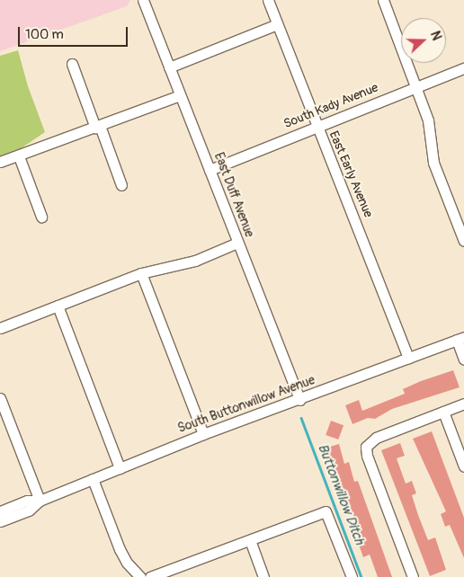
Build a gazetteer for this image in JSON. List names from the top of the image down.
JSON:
{
  "streets": {
    "street": [
      "South Kady Avenue",
      "East Early Avenue",
      "East Duff Avenue",
      "South Buttonwillow Avenue"
    ]
  },
  "crossings": [
    ["South Kady Avenue", "East Early Avenue"],
    ["South Kady Avenue", "East Duff Avenue"],
    ["East Early Avenue", "South Buttonwillow Avenue"],
    ["East Duff Avenue", "South Buttonwillow Avenue"]
  ],
  "water": ["Buttonwillow Ditch"],
  "scale_bar": "100 m",
  "north": "right"
}
